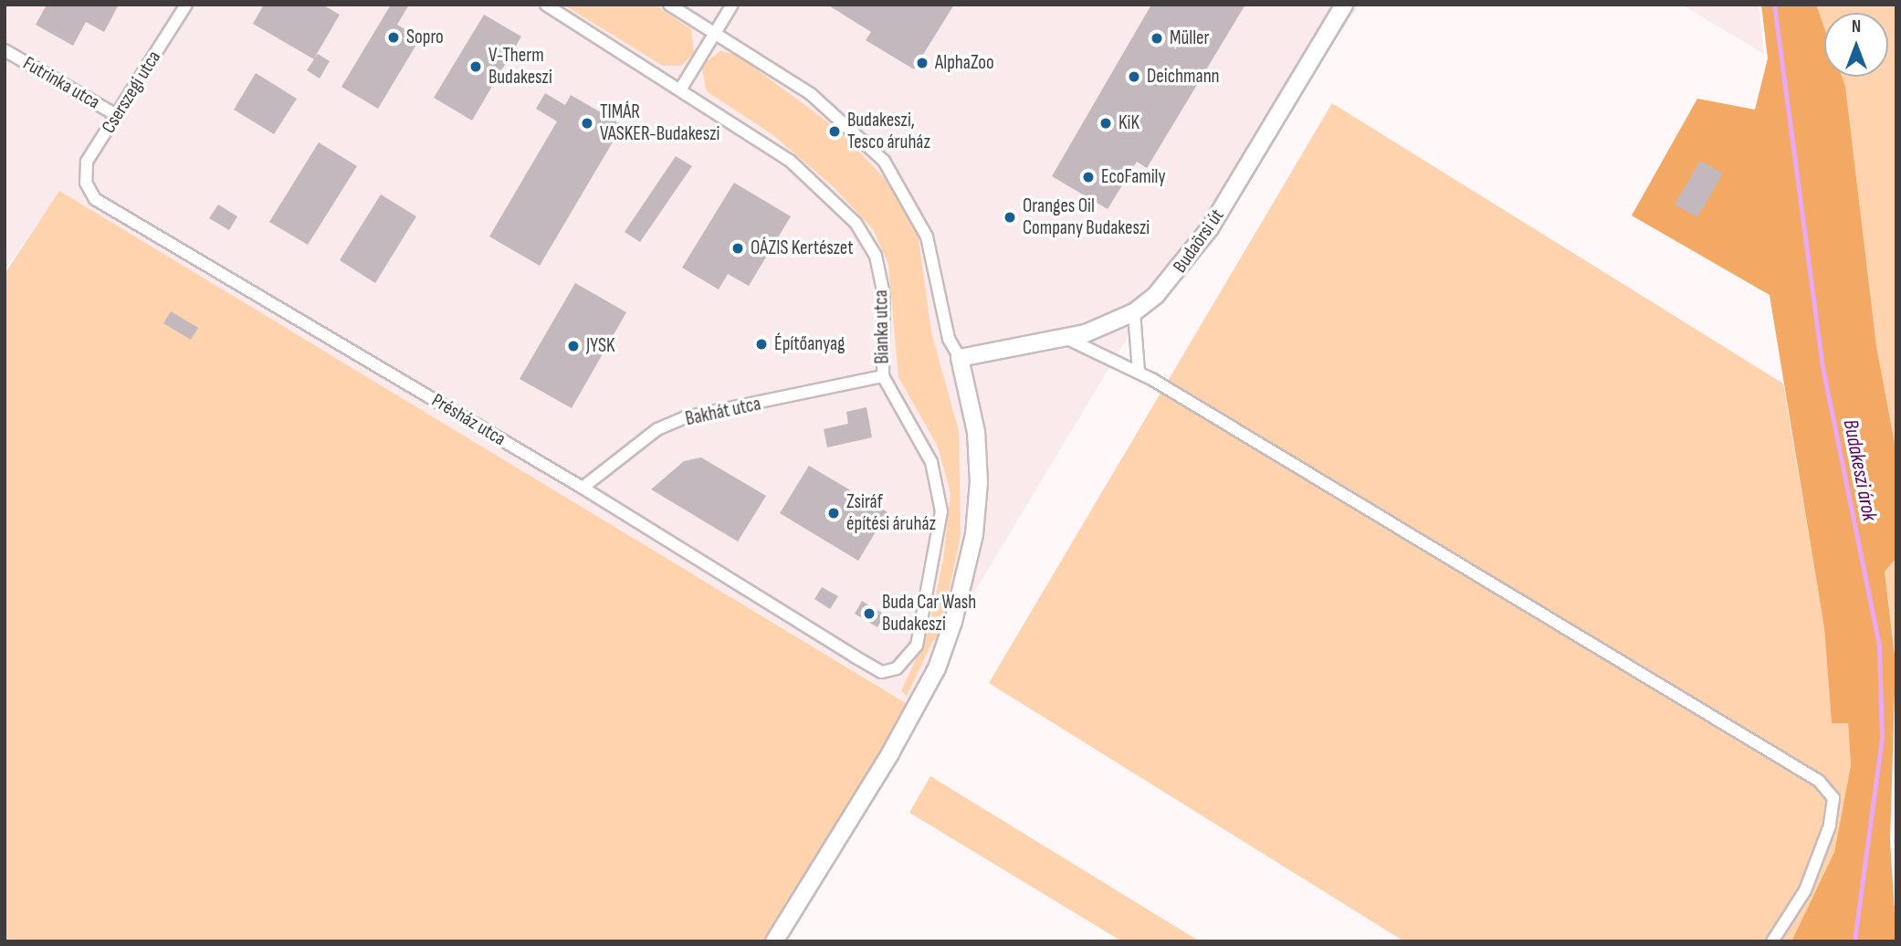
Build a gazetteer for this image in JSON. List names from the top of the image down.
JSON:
{
  "streets": {
    "main road": ["Budaörsi út"],
    "street": [
      "Futrinka utca",
      "Cserszegi utca",
      "Bianka utca",
      "Bakhát utca",
      "Présház utca"
    ]
  },
  "crossings": [
    ["Futrinka utca", "Cserszegi utca"],
    ["Cserszegi utca", "Présház utca"],
    ["Bianka utca", "Bakhát utca"],
    ["Bianka utca", "Présház utca"],
    ["Bakhát utca", "Présház utca"]
  ],
  "water": ["Budakeszi árok"],
  "places": [
    "Sopro",
    "Müller",
    "AlphaZoo",
    "V-Therm Budakeszi",
    "Deichmann",
    "TIMÁR VASKER-Budakeszi",
    "KiK",
    "Budakeszi, Tesco áruház",
    "EcoFamily",
    "Oranges Oil Company Budakeszi",
    "OÁZIS Kertészet",
    "Építőanyag",
    "JYSK",
    "Zsiráf építési áruház",
    "Buda Car Wash Budakeszi"
  ],
  "north": "top"
}
